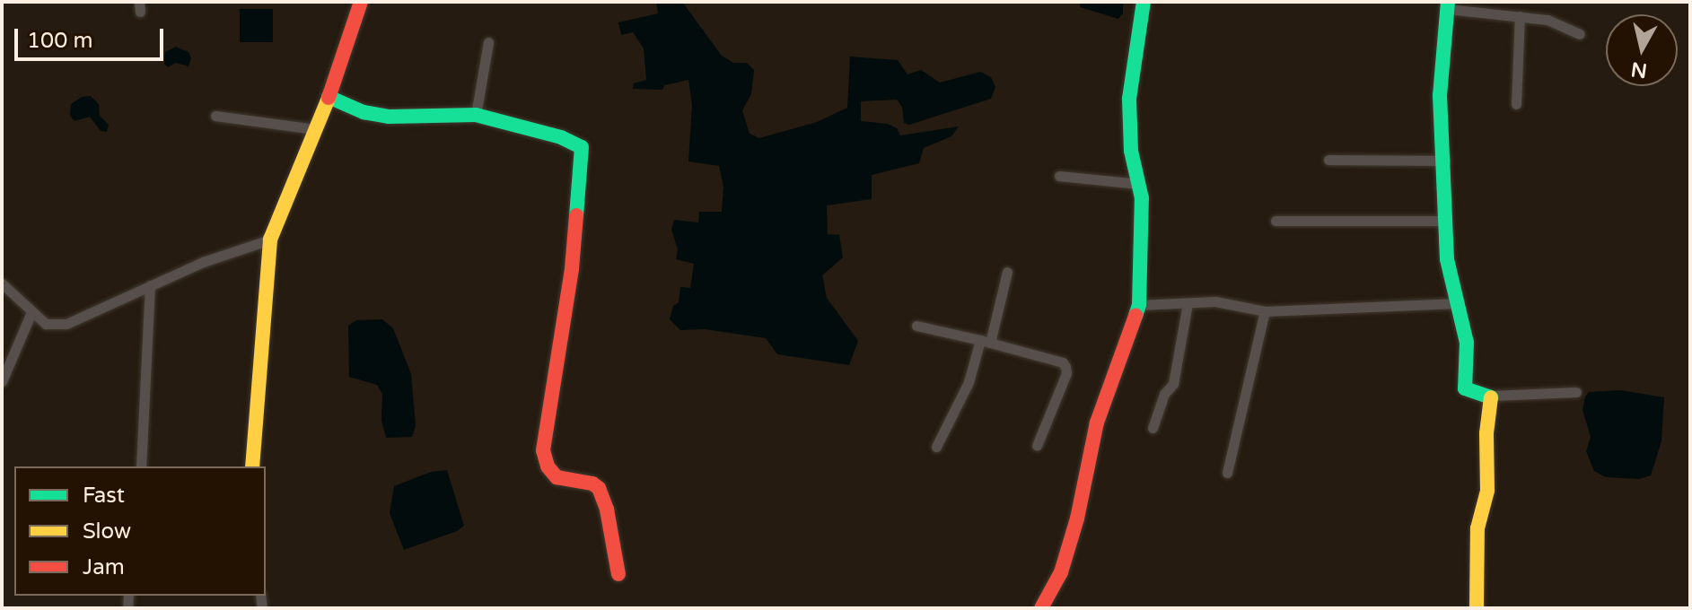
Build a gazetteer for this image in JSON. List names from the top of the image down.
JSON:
{
  "legend": ["Fast", "Slow", "Jam"],
  "scale_bar": "100 m",
  "north": "bottom"
}
